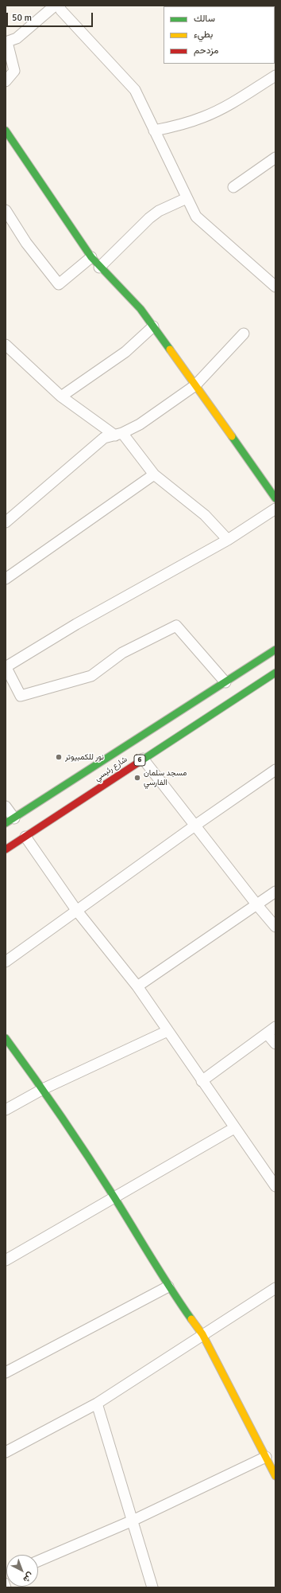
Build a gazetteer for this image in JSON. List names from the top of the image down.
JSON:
{
  "streets": {
    "main road": ["6", "شارع رئيسي"]
  },
  "places": ["نور للكمبيوتر", "مسجد سلمان الفارسي"],
  "legend": ["سالك", "بطيء", "مزدحم"],
  "scale_bar": "50 m",
  "north": "bottom right"
}
